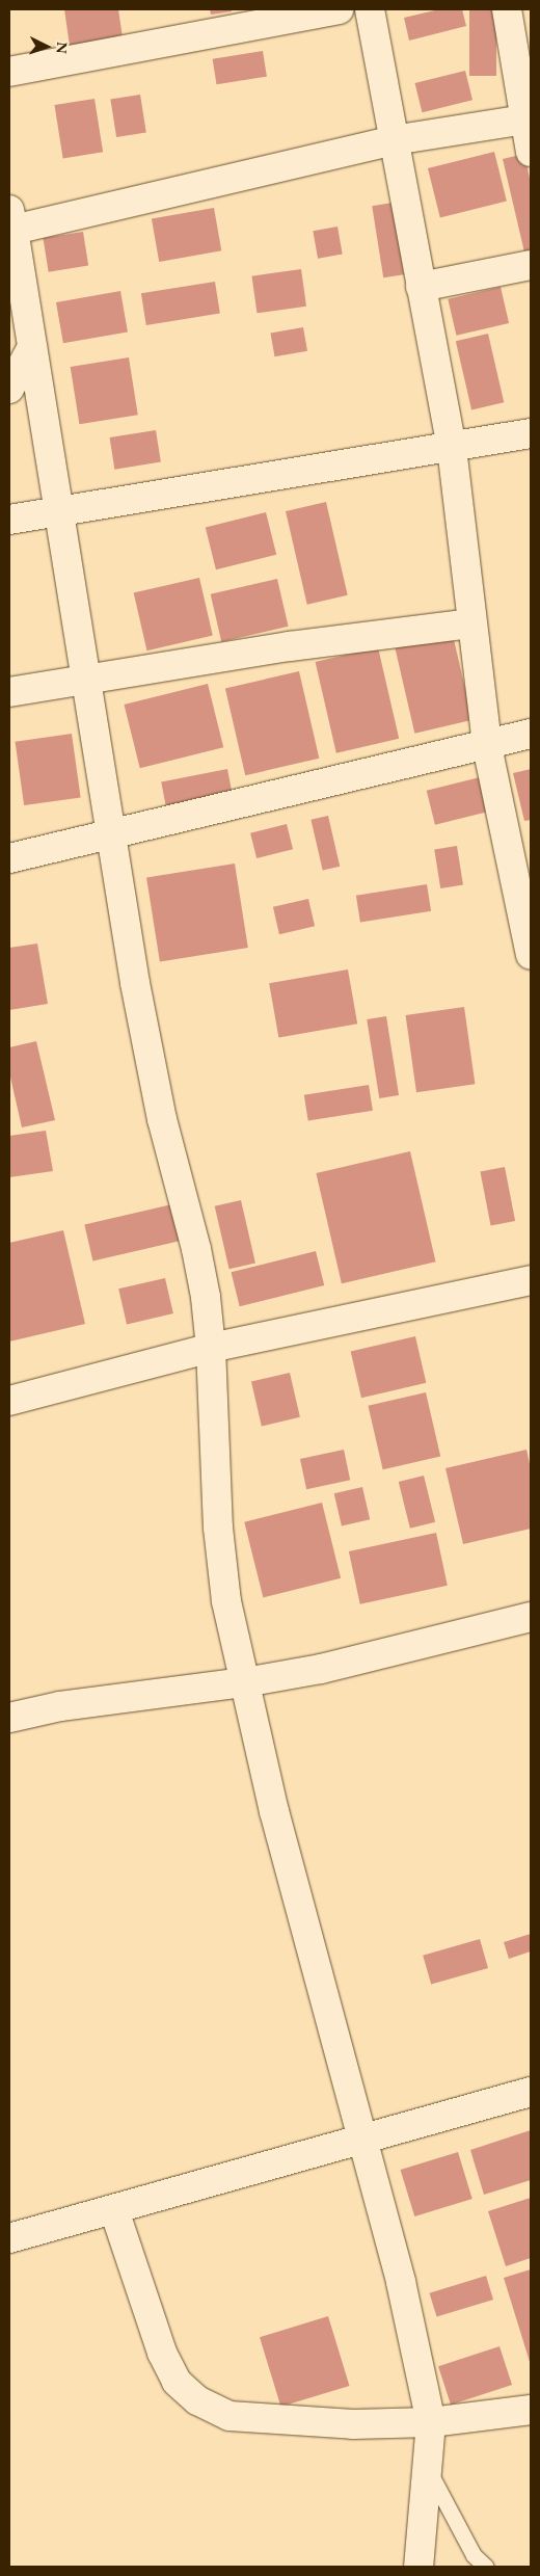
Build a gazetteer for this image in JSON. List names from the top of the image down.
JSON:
{
  "north": "right"
}
